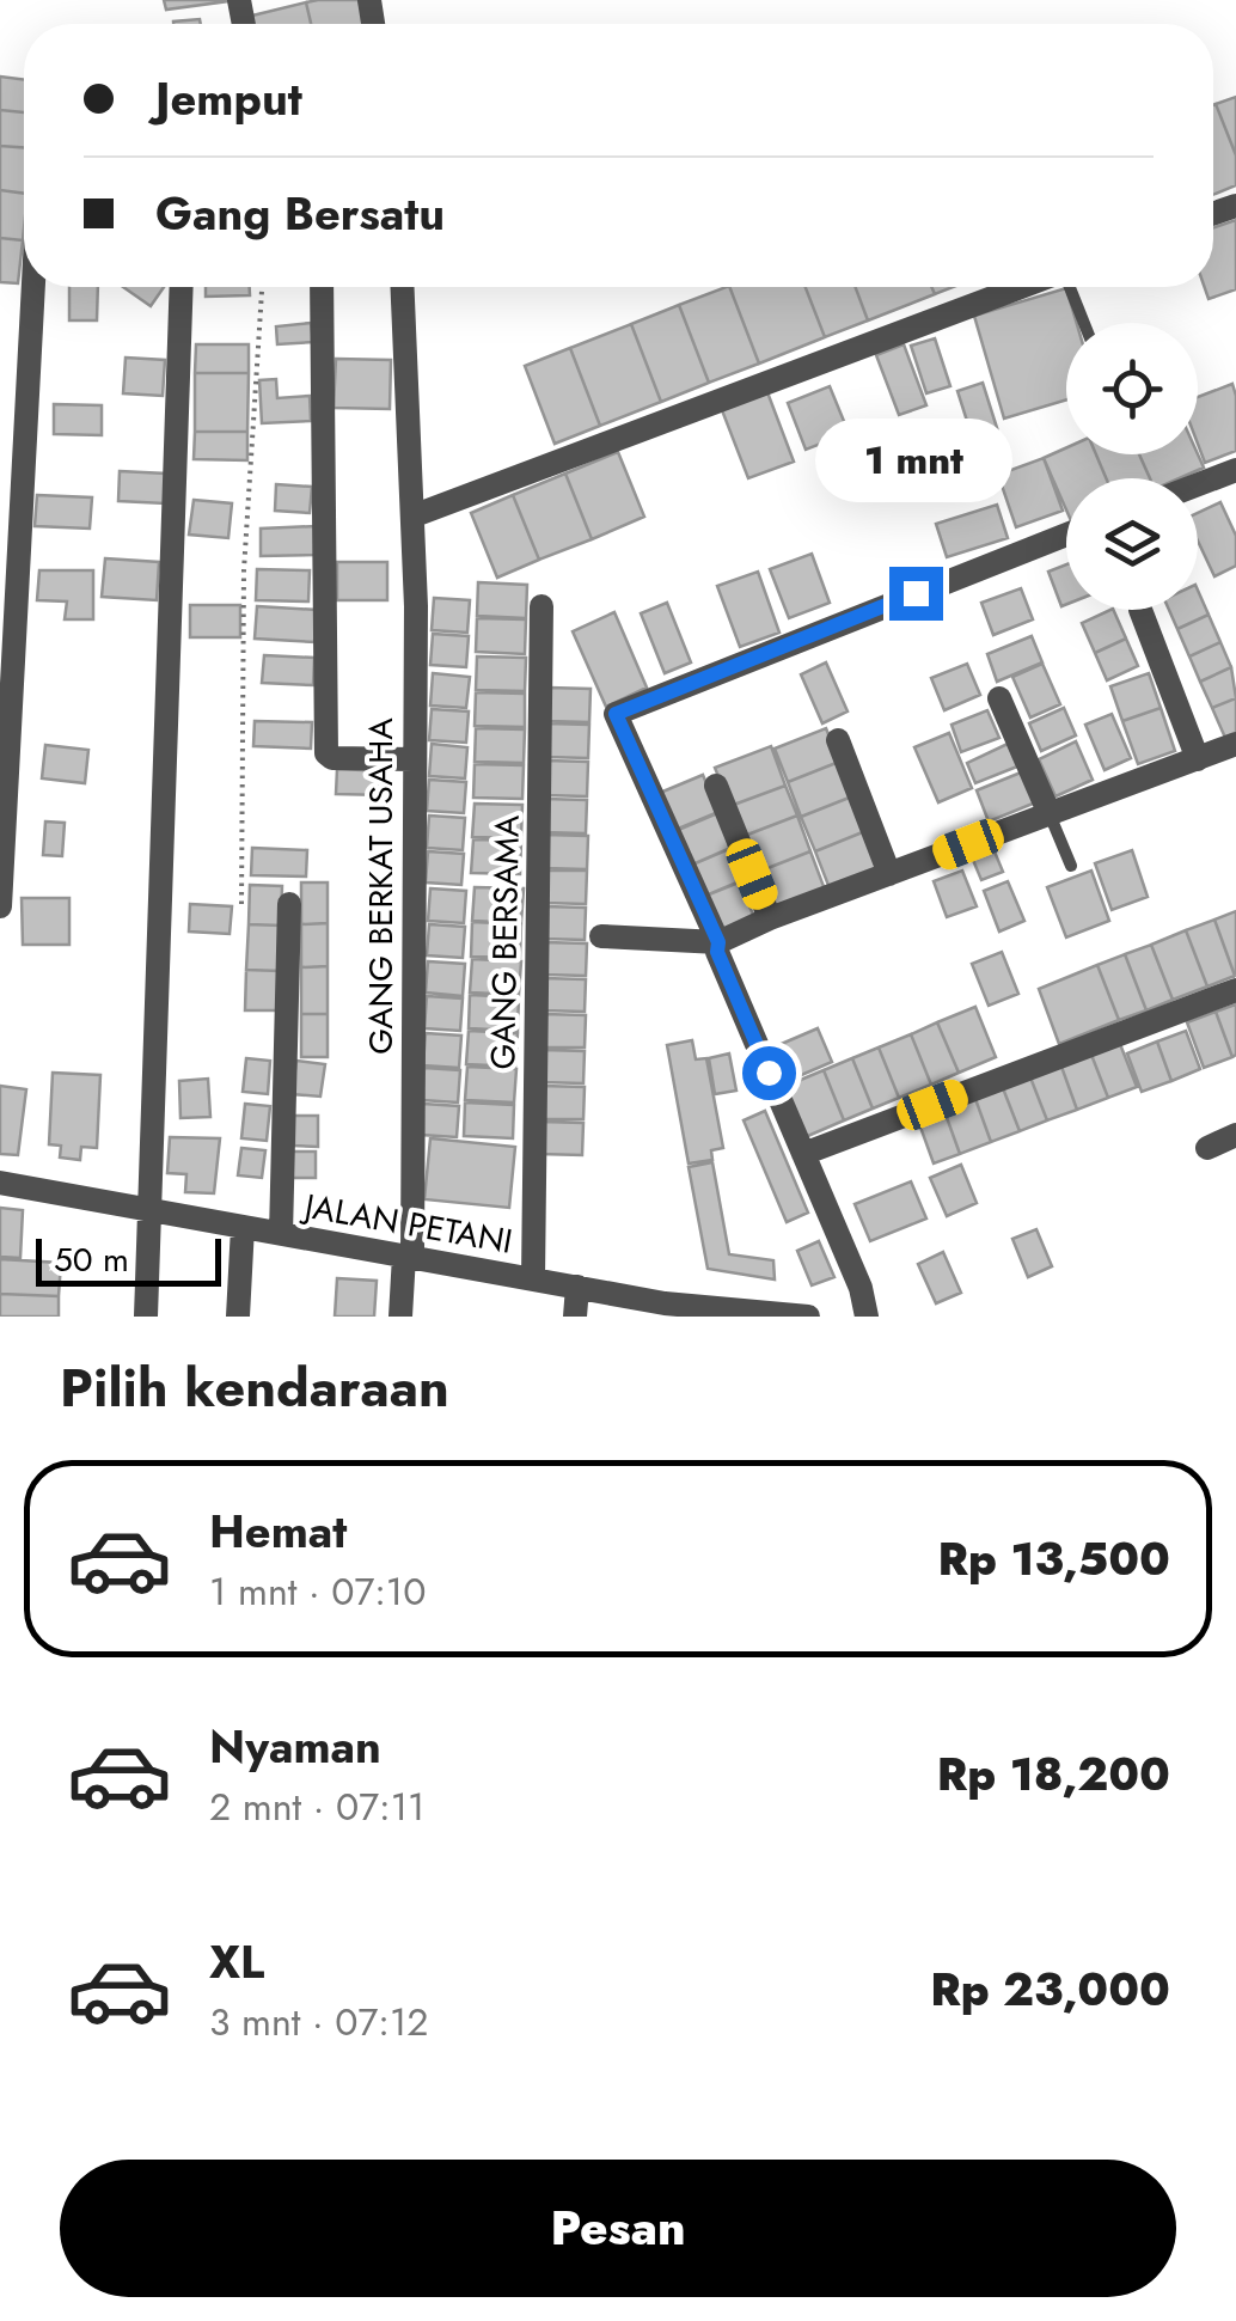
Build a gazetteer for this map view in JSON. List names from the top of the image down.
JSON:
{
  "streets": {
    "street": ["GANG BERKAT USAHA", "GANG BERSAMA", "JALAN PETANI"]
  },
  "crossings": [
    ["GANG BERKAT USAHA", "JALAN PETANI"],
    ["GANG BERSAMA", "JALAN PETANI"]
  ],
  "scale_bar": "50 m",
  "page": {
    "banner": ["Jemput", "Gang Bersatu"],
    "bubble": "1 mnt",
    "scale": "50 m",
    "heading": "Pilih kendaraan",
    "list": [
      {
        "name": "Hemat",
        "note": "1 mnt · 07:10",
        "value": "Rp 13,500"
      },
      {
        "name": "Nyaman",
        "note": "2 mnt · 07:11",
        "value": "Rp 18,200"
      },
      {
        "name": "XL",
        "note": "3 mnt · 07:12",
        "value": "Rp 23,000"
      }
    ],
    "buttons": "Pesan"
  }
}
